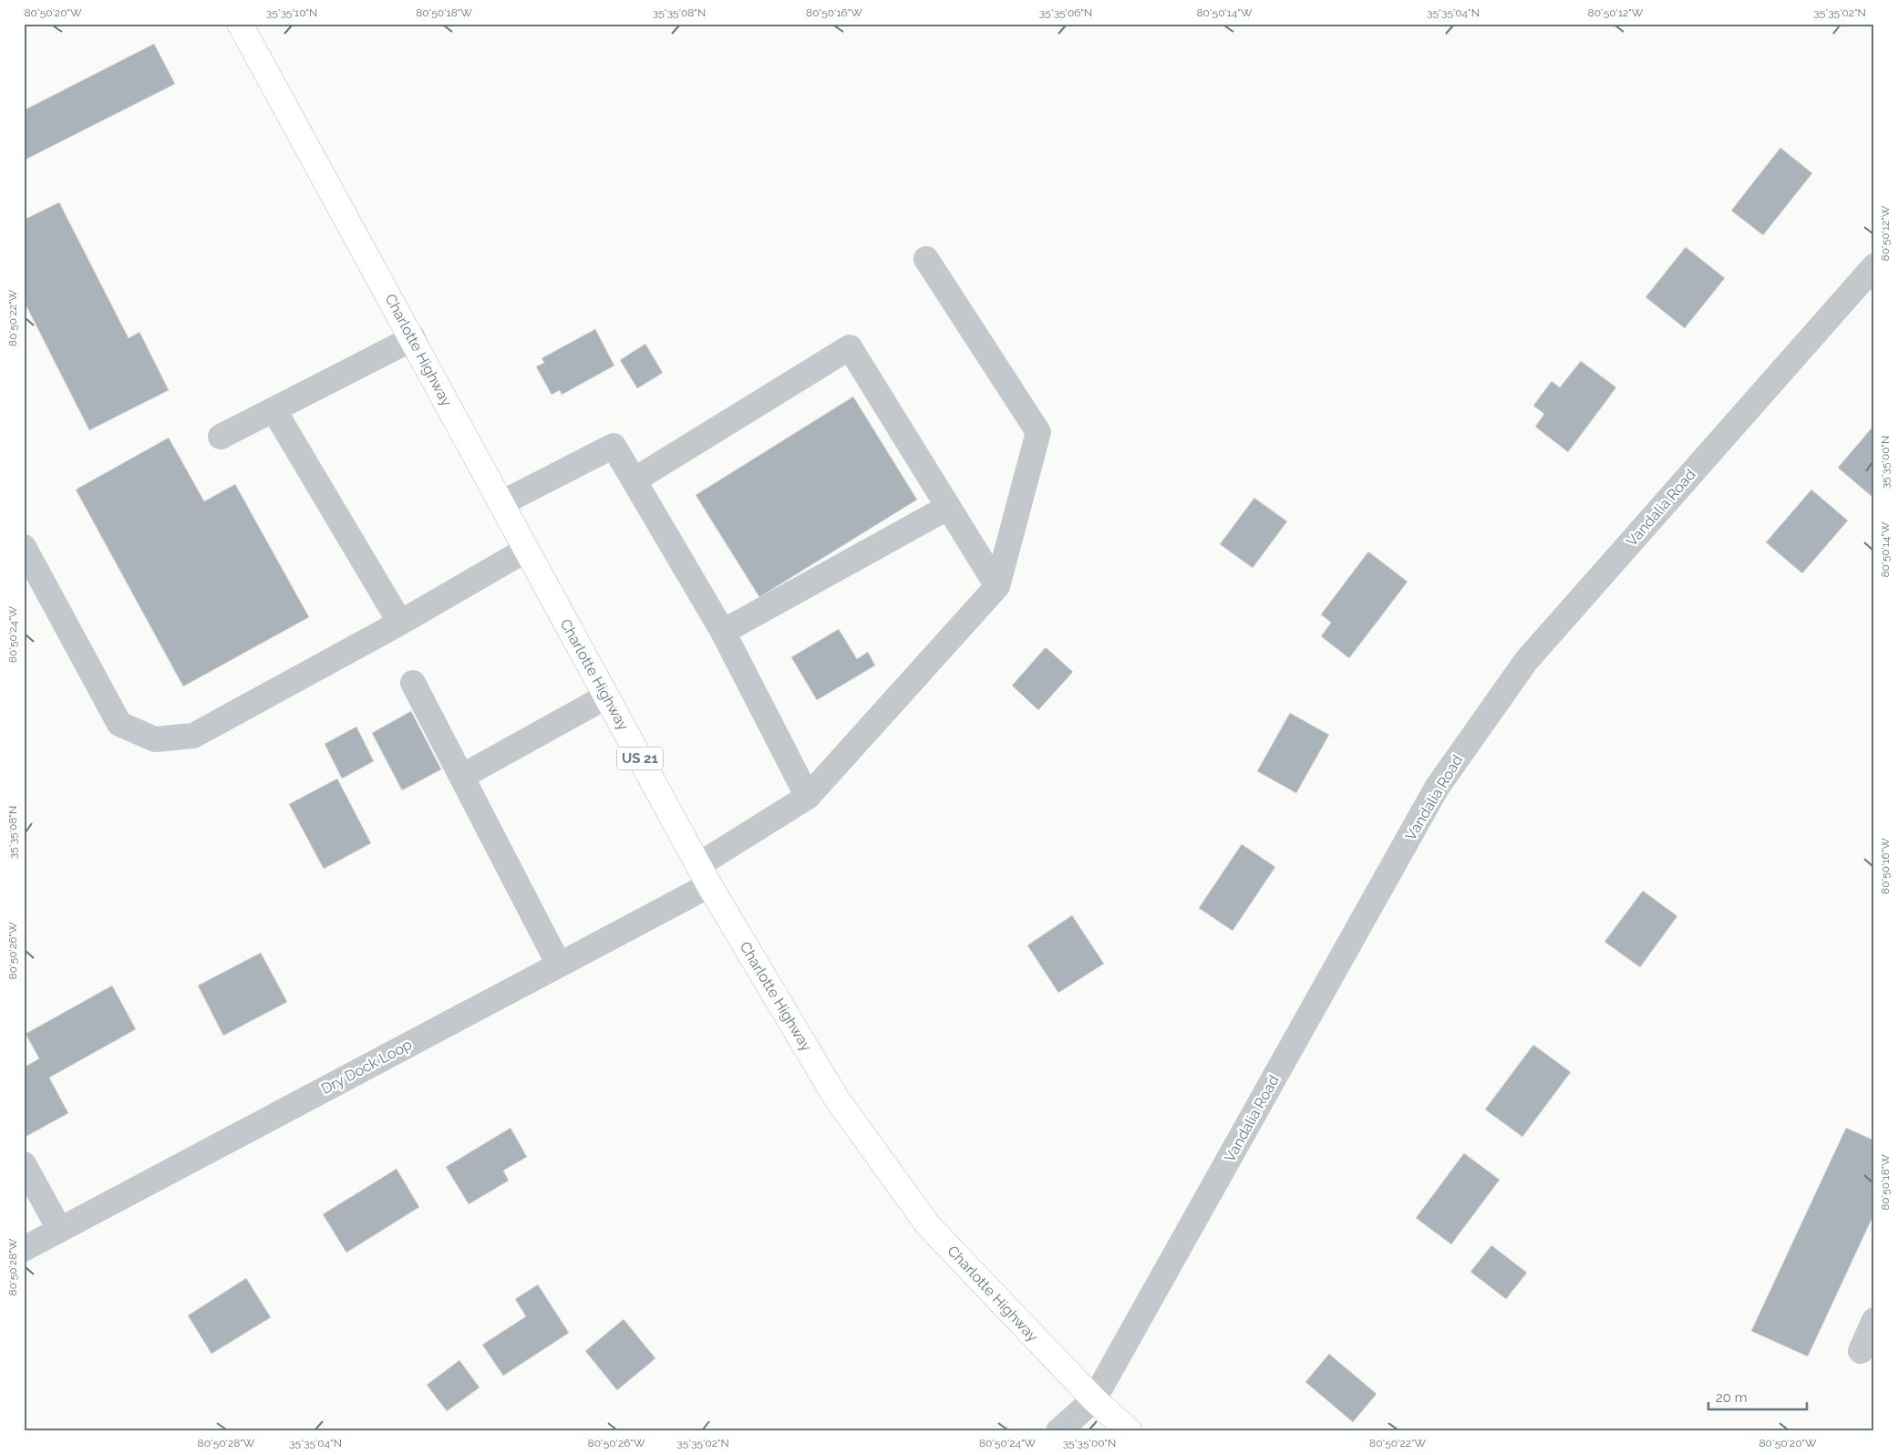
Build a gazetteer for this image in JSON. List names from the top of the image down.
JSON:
{
  "streets": {
    "main road": ["Charlotte Highway", "US 21"],
    "street": ["Vandalia Road", "Dry Dock Loop"]
  },
  "crossings": [
    ["Charlotte Highway", "Vandalia Road"],
    ["Charlotte Highway", "Dry Dock Loop"]
  ],
  "scale_bar": "20 m",
  "coordinates": [
    "80°50'20\"W",
    "35°35'10\"N",
    "80°50'18\"W",
    "35°35'08\"N",
    "80°50'16\"W",
    "35°35'06\"N",
    "80°50'14\"W",
    "35°35'04\"N",
    "80°50'12\"W",
    "35°35'02\"N",
    "80°50'22\"W",
    "35°35'00\"N",
    "80°50'24\"W",
    "80°50'26\"W",
    "80°50'28\"W"
  ]
}
